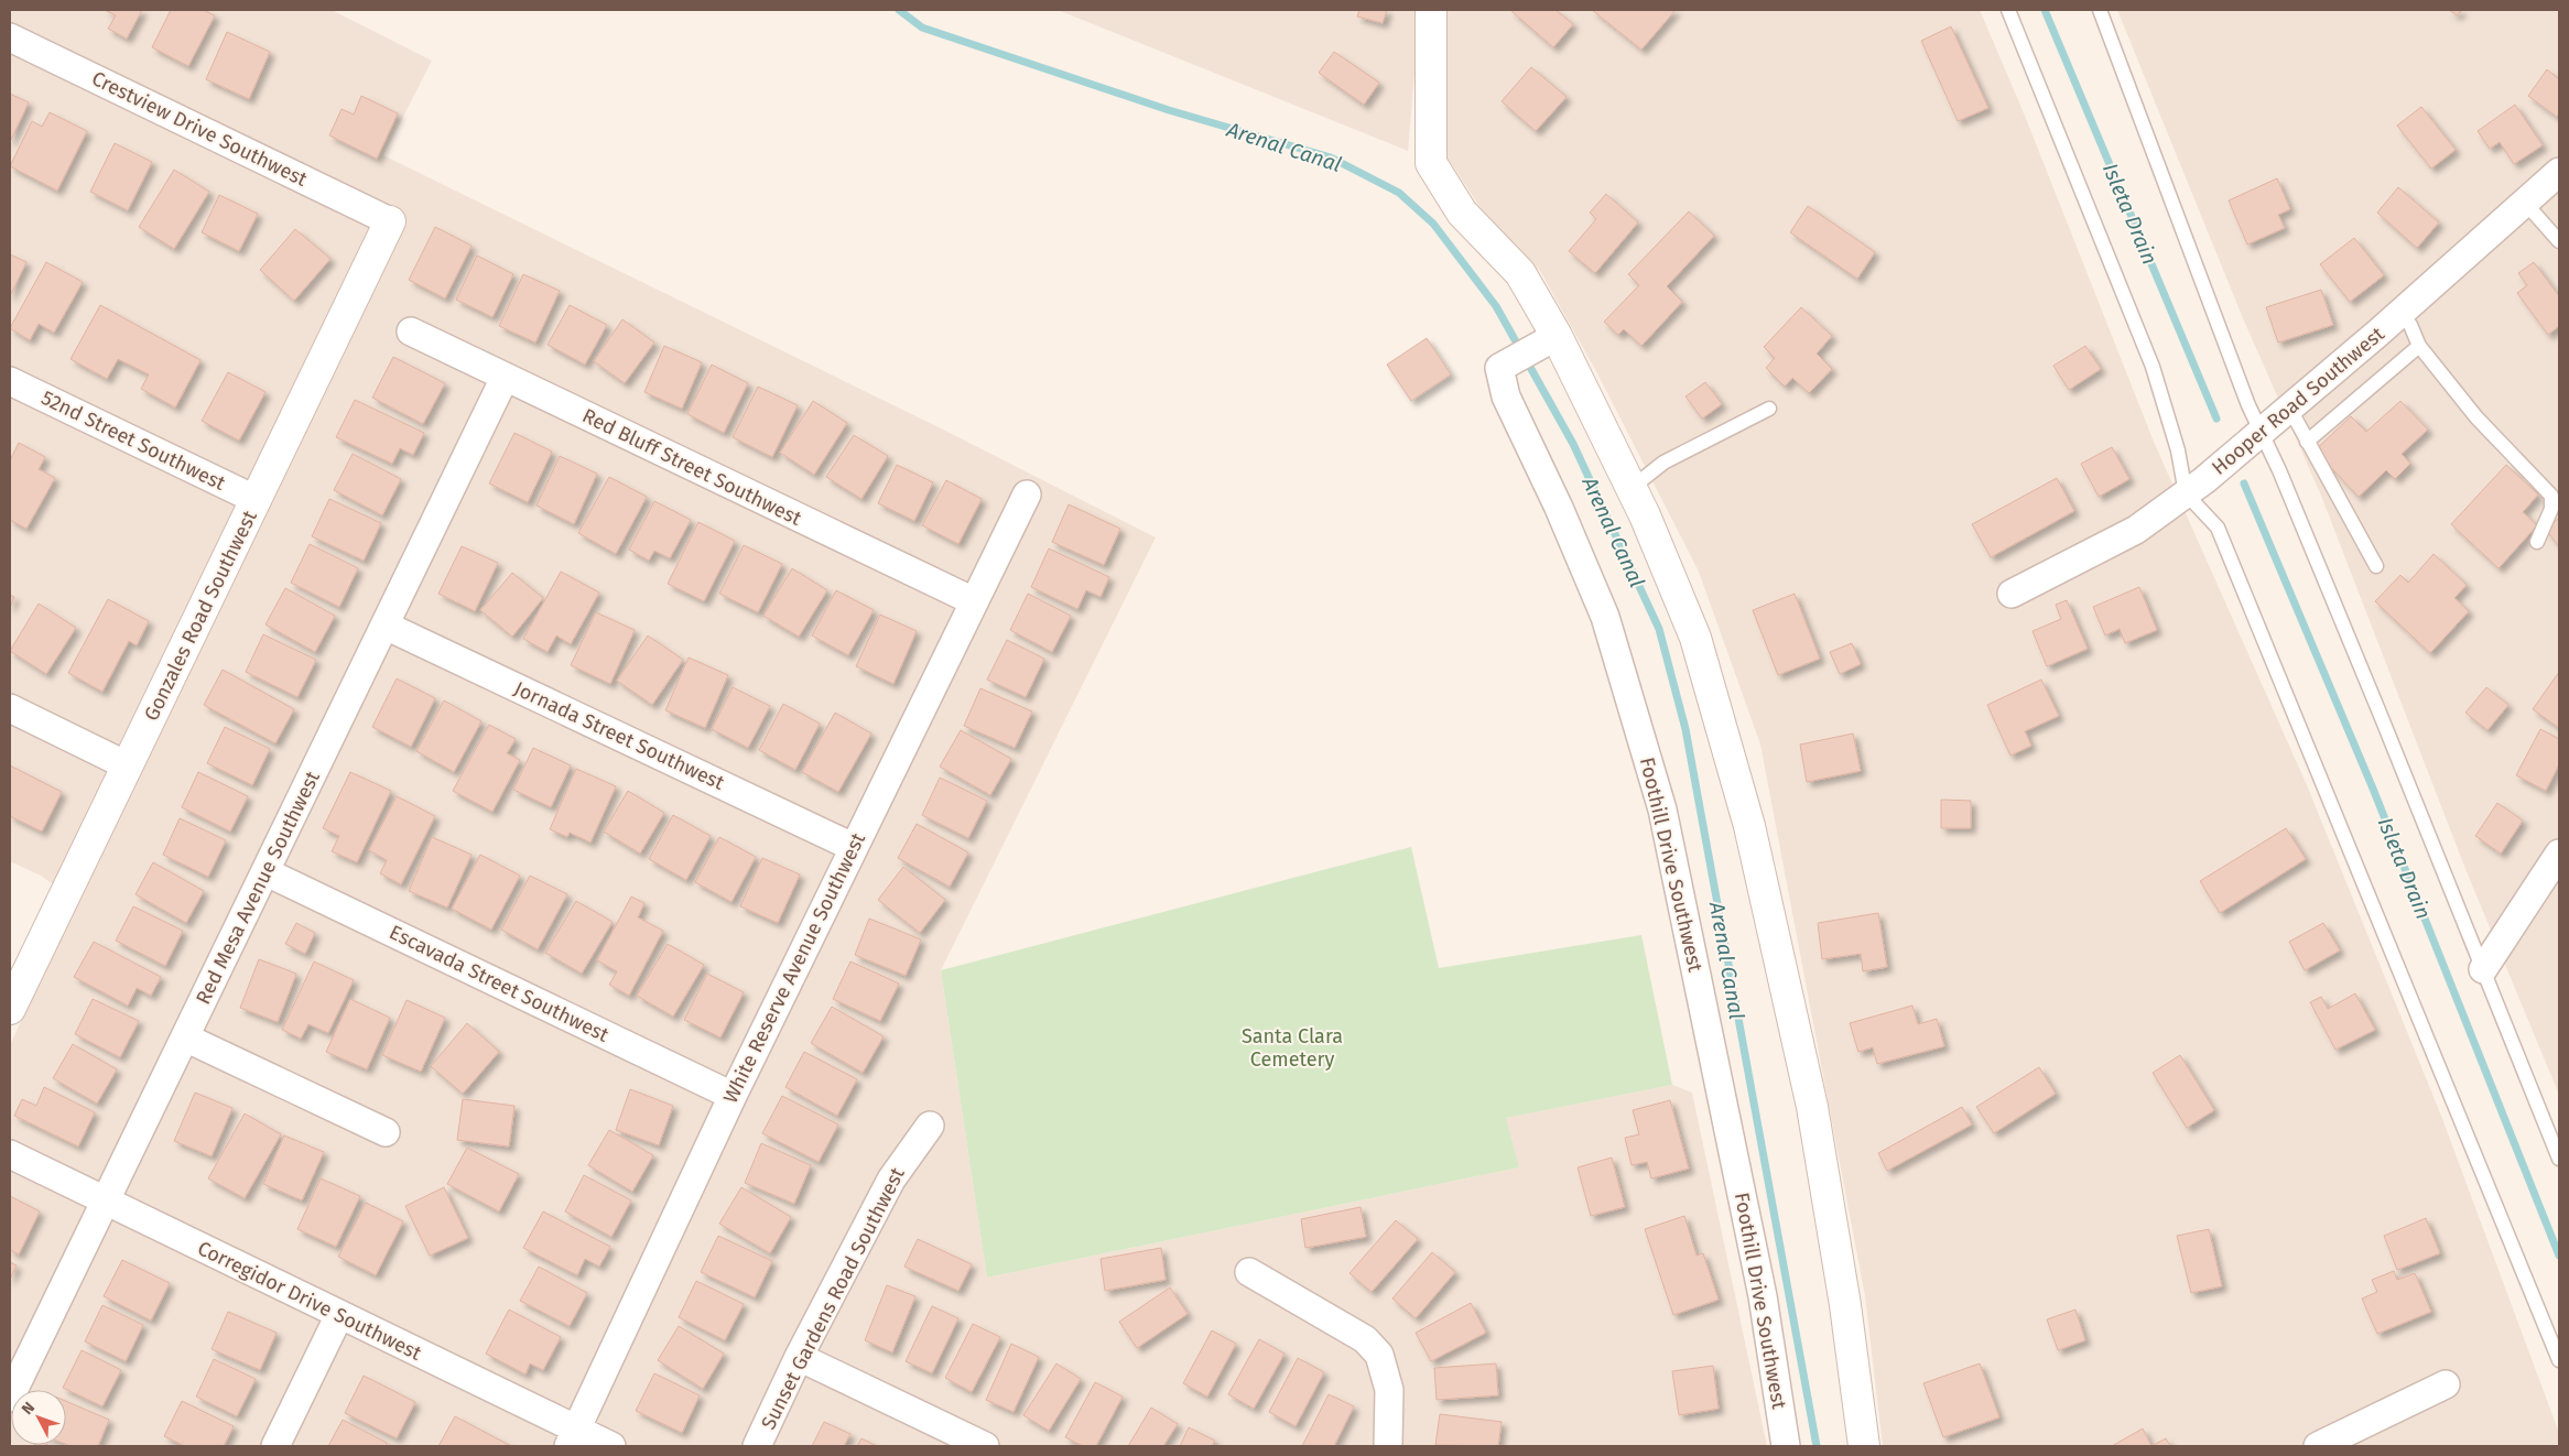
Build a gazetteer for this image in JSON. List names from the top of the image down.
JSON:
{
  "streets": {
    "street": [
      "Crestview Drive Southwest",
      "Hooper Road Southwest",
      "52nd Street Southwest",
      "Red Bluff Street Southwest",
      "Gonzales Road Southwest",
      "Jornada Street Southwest",
      "Foothill Drive Southwest",
      "Red Mesa Avenue Southwest",
      "White Reserve Avenue Southwest",
      "Escavada Street Southwest",
      "Sunset Gardens Road Southwest",
      "Corregidor Drive Southwest"
    ]
  },
  "crossings": [
    ["Crestview Drive Southwest", "Gonzales Road Southwest"],
    ["52nd Street Southwest", "Gonzales Road Southwest"],
    ["Red Bluff Street Southwest", "Red Mesa Avenue Southwest"],
    ["Red Bluff Street Southwest", "White Reserve Avenue Southwest"],
    ["Jornada Street Southwest", "Red Mesa Avenue Southwest"],
    ["Jornada Street Southwest", "White Reserve Avenue Southwest"],
    ["Red Mesa Avenue Southwest", "Escavada Street Southwest"],
    ["Red Mesa Avenue Southwest", "Corregidor Drive Southwest"],
    ["White Reserve Avenue Southwest", "Escavada Street Southwest"],
    ["White Reserve Avenue Southwest", "Corregidor Drive Southwest"]
  ],
  "water": ["Arenal Canal", "Isleta Drain"],
  "parks": ["Santa Clara Cemetery"],
  "north": "top left"
}
